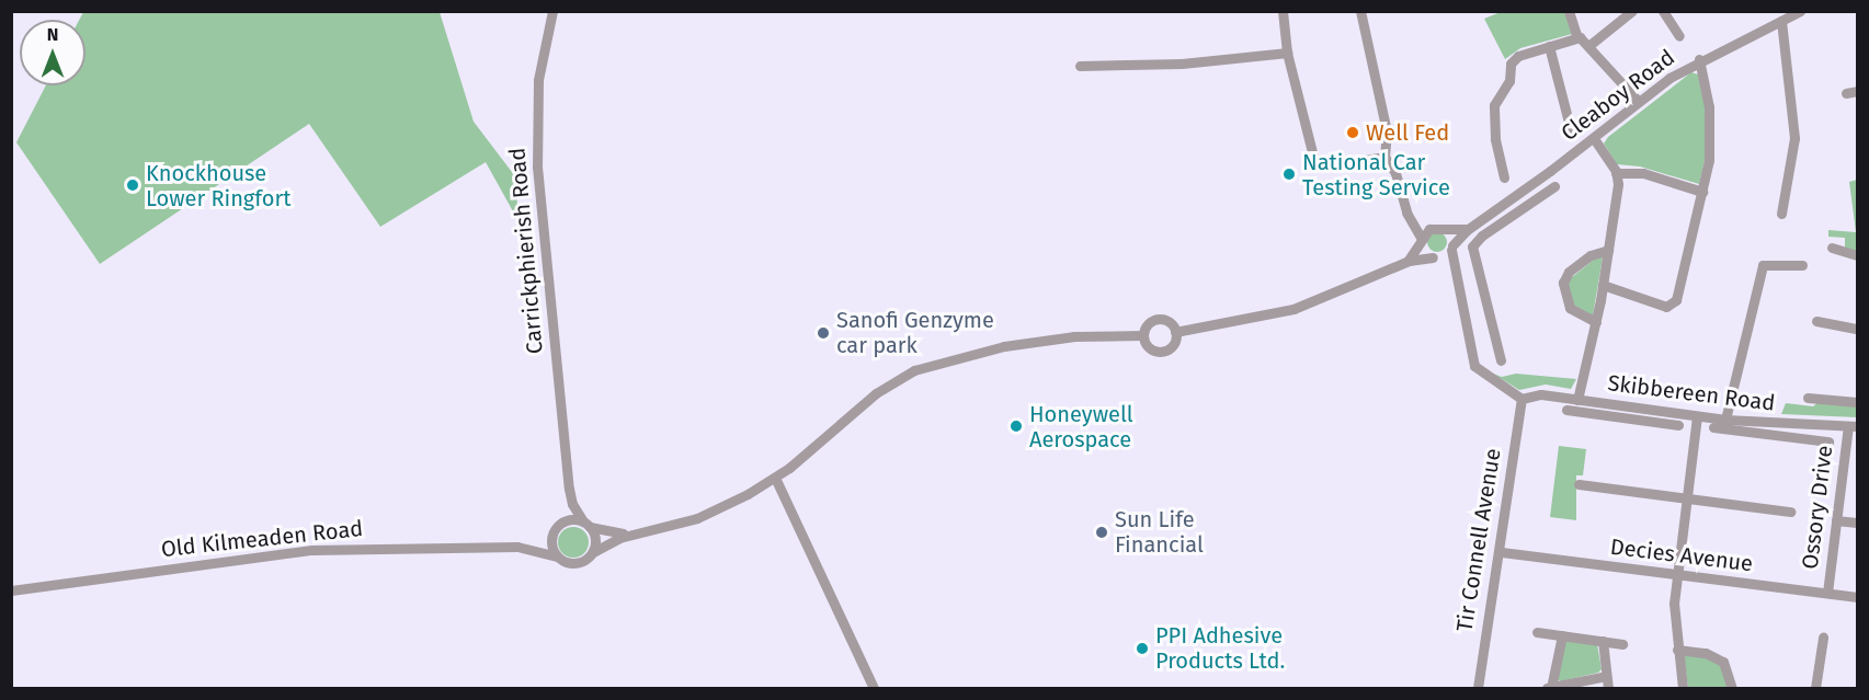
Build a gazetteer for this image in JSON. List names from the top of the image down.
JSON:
{
  "streets": {
    "street": [
      "Cleaboy Road",
      "Carrickphierish Road",
      "Skibbereen Road",
      "Ossory Drive",
      "Old Kilmeaden Road",
      "Tir Connell Avenue",
      "Decies Avenue"
    ]
  },
  "crossings": [
    ["Carrickphierish Road", "Old Kilmeaden Road"],
    ["Skibbereen Road", "Ossory Drive"],
    ["Skibbereen Road", "Tir Connell Avenue"],
    ["Ossory Drive", "Decies Avenue"],
    ["Tir Connell Avenue", "Decies Avenue"]
  ],
  "places": [
    "Well Fed",
    "National Car Testing Service",
    "Knockhouse Lower Ringfort",
    "Sanofi Genzyme car park",
    "Honeywell Aerospace",
    "Sun Life Financial",
    "PPI Adhesive Products Ltd."
  ],
  "north": "top"
}
